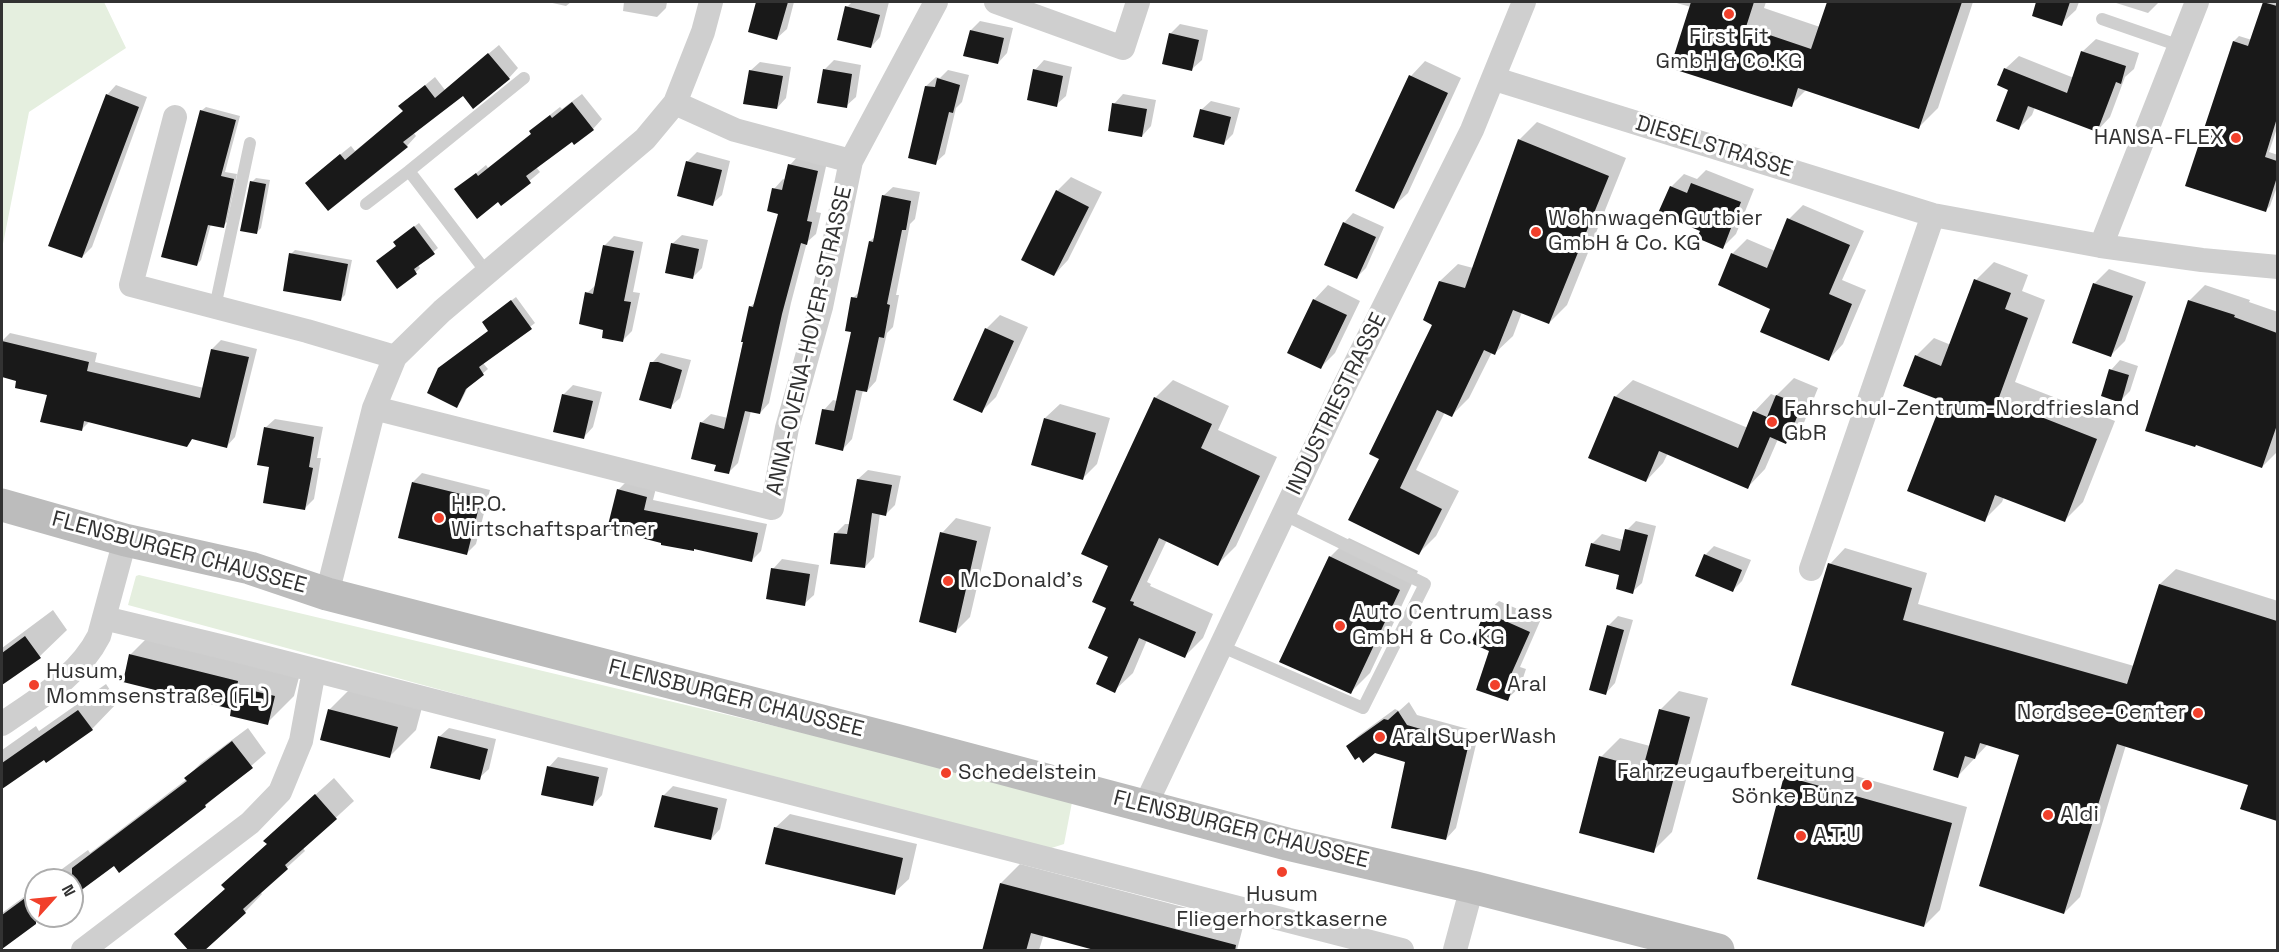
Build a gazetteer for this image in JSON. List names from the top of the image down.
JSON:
{
  "streets": {
    "main road": ["FLENSBURGER CHAUSSEE"],
    "street": ["DIESELSTRASSE", "ANNA-OVENA-HOYER-STRASSE", "INDUSTRIESTRASSE"]
  },
  "crossings": [
    ["DIESELSTRASSE", "INDUSTRIESTRASSE"],
    ["INDUSTRIESTRASSE", "FLENSBURGER CHAUSSEE"]
  ],
  "places": [
    "First Fit GmbH & Co.KG",
    "HANSA-FLEX",
    "Wohnwagen Gutbier GmbH & Co. KG",
    "Fahrschul-Zentrum-Nordfriesland GbR",
    "H.P.O. Wirtschaftspartner",
    "McDonald's",
    "Auto Centrum Lass GmbH & Co. KG",
    "Husum, Mommsenstraße (FL)",
    "Aral",
    "Nordsee-Center",
    "Aral SuperWash",
    "Schedelstein",
    "Fahrzeugaufbereitung Sönke Bünz",
    "Aldi",
    "A.T.U",
    "Husum Fliegerhorstkaserne"
  ],
  "north": "top right"
}
